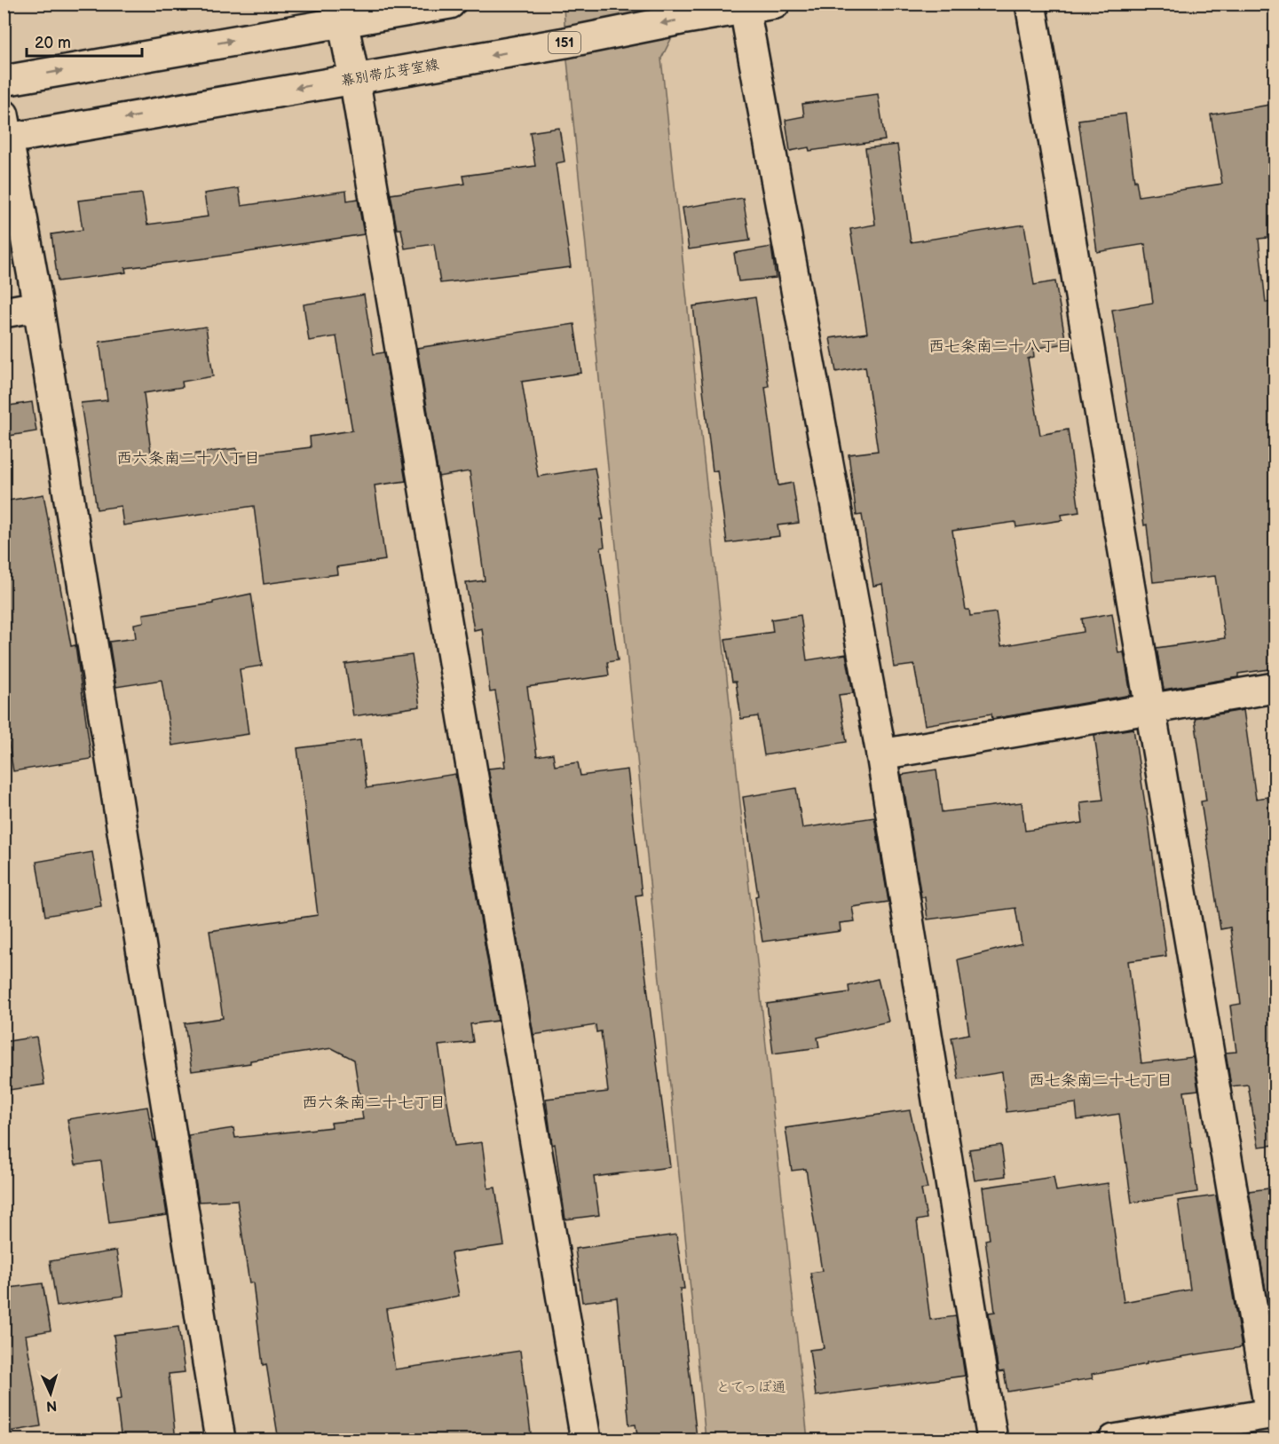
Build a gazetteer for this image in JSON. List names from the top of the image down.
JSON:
{
  "streets": {
    "street": ["151", "幕別帯広芽室線"]
  },
  "districts": [
    "西七条南二十八丁目",
    "西六条南二十八丁目",
    "西七条南二十七丁目",
    "西六条南二十七丁目"
  ],
  "parks": ["とてっぽ通"],
  "scale_bar": "20 m",
  "north": "bottom"
}
